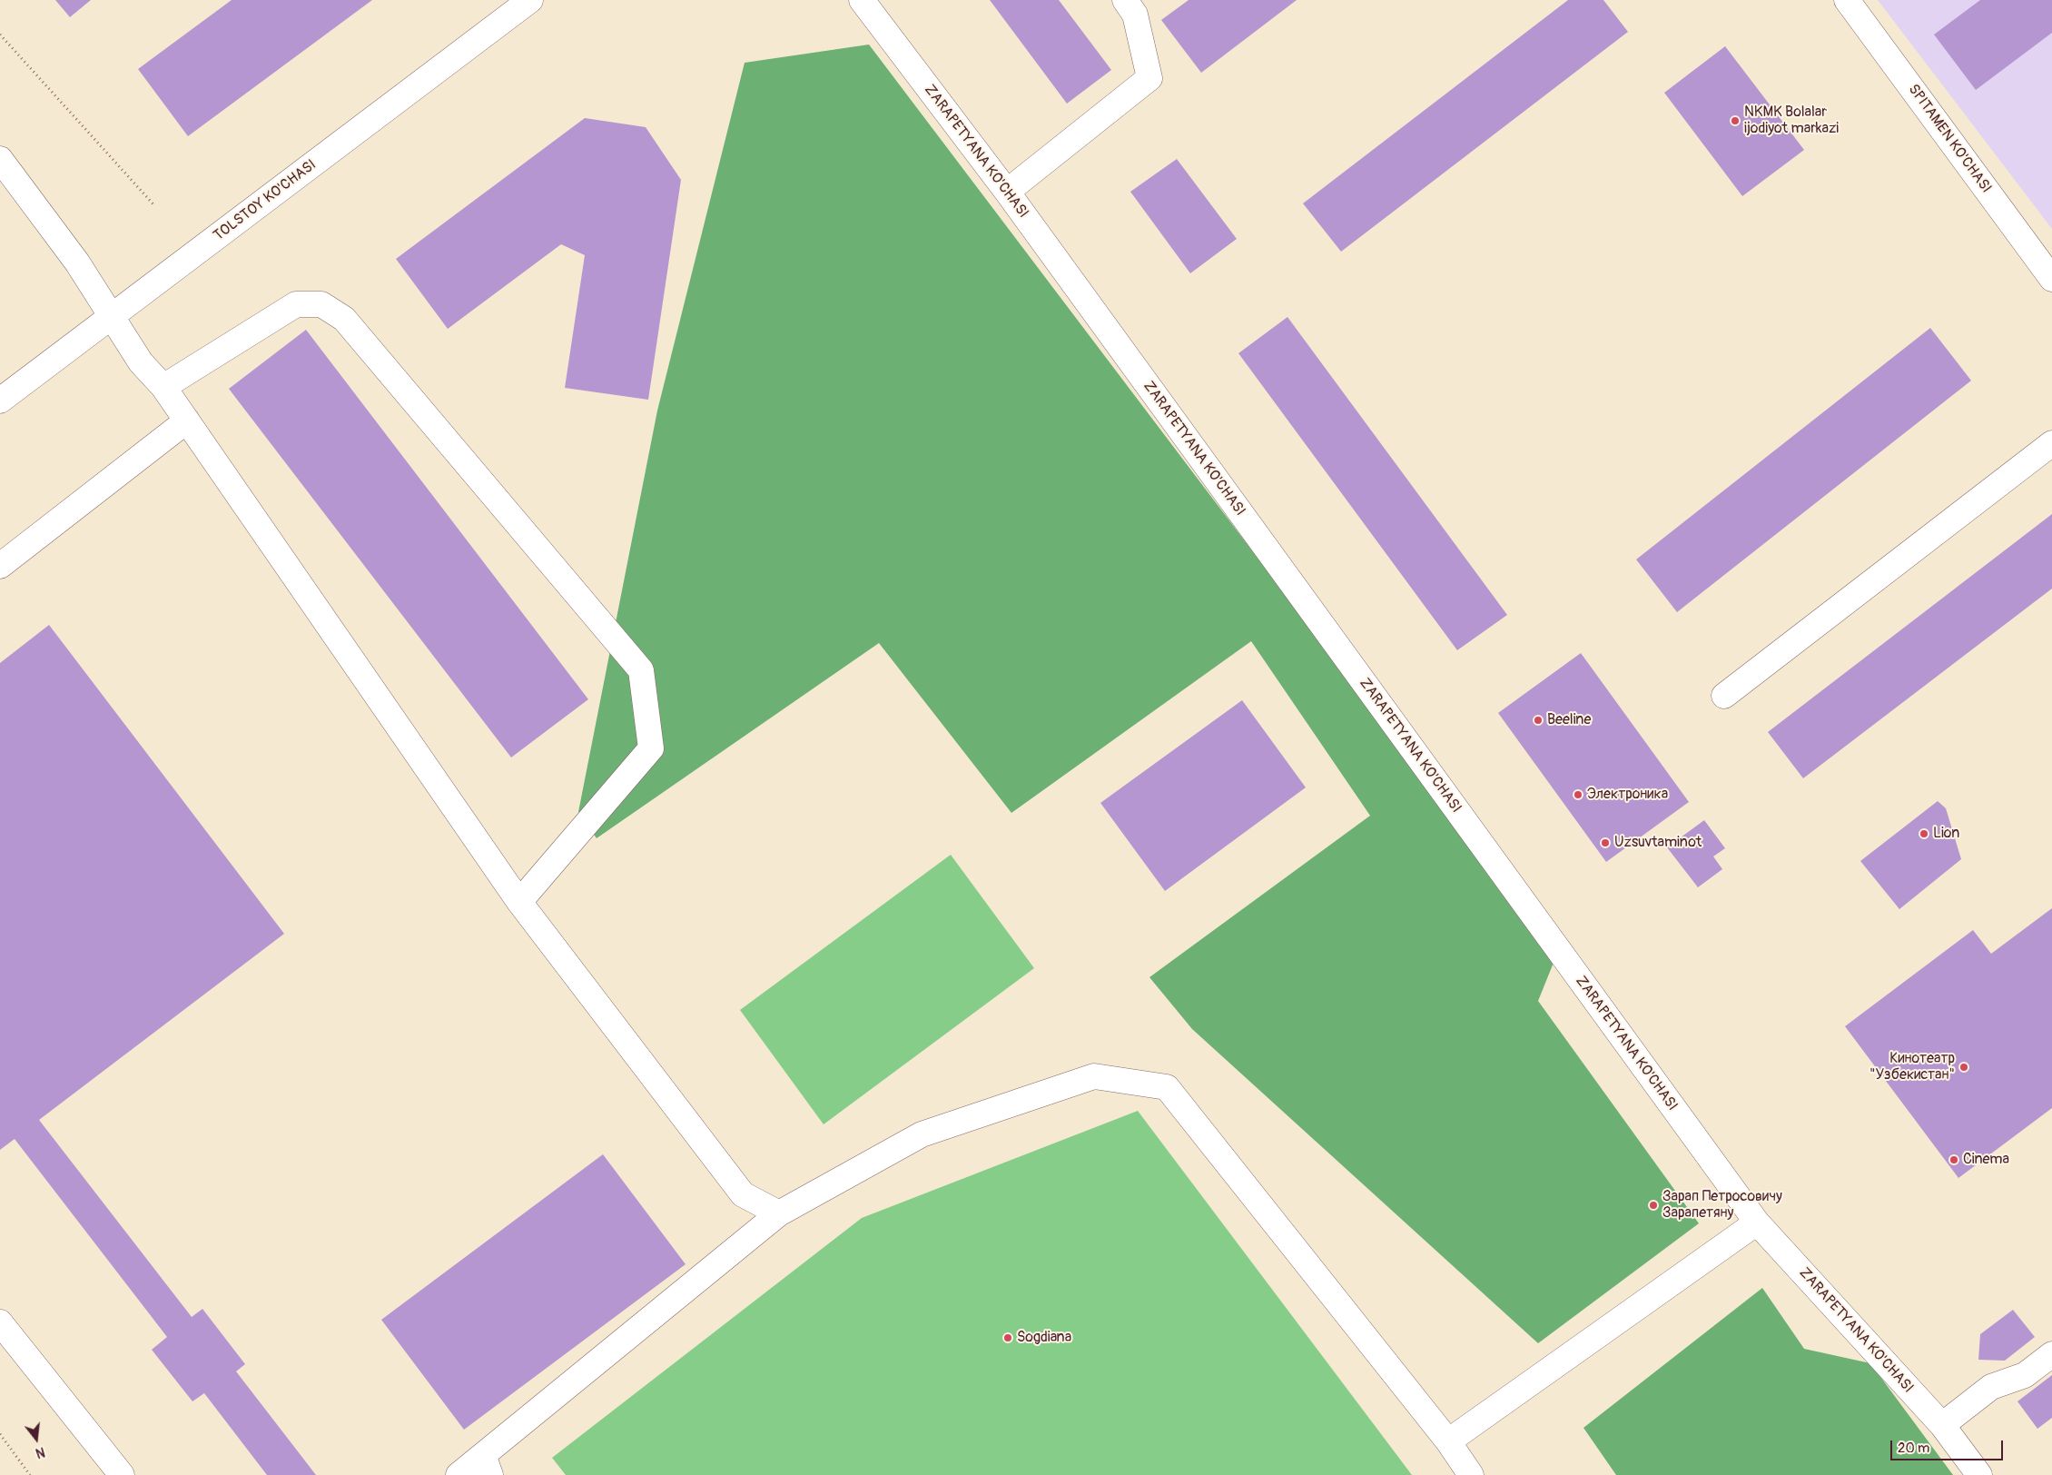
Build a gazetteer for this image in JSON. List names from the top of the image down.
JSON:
{
  "streets": {
    "street": ["SPITAMEN KO'CHASI", "ZARAPETYANA KO'CHASI", "TOLSTOY KO'CHASI"]
  },
  "places": [
    "NKMK Bolalar ijodiyot markazi",
    "Beeline",
    "Электроника",
    "Lion",
    "Uzsuvtaminot",
    "Кинотеатр \"Узбекистан\"",
    "Cinema",
    "Зарап Петросовичу Зарапетяну",
    "Sogdiana"
  ],
  "scale_bar": "20 m",
  "north": "bottom"
}
